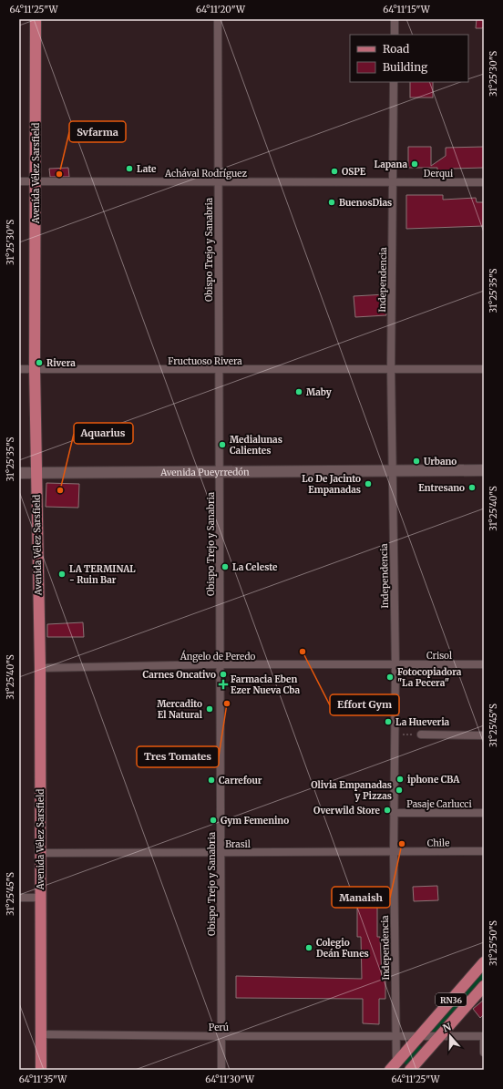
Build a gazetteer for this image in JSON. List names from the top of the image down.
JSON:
{
  "streets": {
    "main road": ["Avenida Vélez Sarsfield", "Avenida Pueyrredón", "RN36"],
    "street": [
      "Achával Rodríguez",
      "Derqui",
      "Obispo Trejo y Sanabria",
      "Independencia",
      "Fructuoso Rivera",
      "Crisol",
      "Ángelo de Peredo",
      "Pasaje Carlucci",
      "Chile",
      "Brasil",
      "Perú"
    ]
  },
  "crossings": [
    ["Avenida Vélez Sarsfield", "Achával Rodríguez"],
    ["Avenida Vélez Sarsfield", "Fructuoso Rivera"],
    ["Avenida Vélez Sarsfield", "Avenida Pueyrredón"],
    ["Avenida Vélez Sarsfield", "Ángelo de Peredo"],
    ["Avenida Vélez Sarsfield", "Brasil"],
    ["Avenida Vélez Sarsfield", "Perú"],
    ["Achával Rodríguez", "Derqui"],
    ["Achával Rodríguez", "Obispo Trejo y Sanabria"],
    ["Achával Rodríguez", "Independencia"],
    ["Derqui", "Independencia"],
    ["Obispo Trejo y Sanabria", "Fructuoso Rivera"],
    ["Obispo Trejo y Sanabria", "Avenida Pueyrredón"],
    ["Obispo Trejo y Sanabria", "Ángelo de Peredo"],
    ["Obispo Trejo y Sanabria", "Brasil"],
    ["Obispo Trejo y Sanabria", "Perú"],
    ["Independencia", "Fructuoso Rivera"],
    ["Independencia", "Avenida Pueyrredón"],
    ["Independencia", "Crisol"],
    ["Independencia", "Ángelo de Peredo"],
    ["Independencia", "Pasaje Carlucci"],
    ["Independencia", "Chile"],
    ["Independencia", "Brasil"],
    ["Independencia", "RN36"],
    ["Independencia", "Perú"],
    ["Crisol", "Ángelo de Peredo"],
    ["Chile", "Brasil"],
    ["RN36", "Perú"]
  ],
  "places": {
    "other": [
      "Lapana",
      "Late",
      "OSPE",
      "Svfarma",
      "BuenosDias",
      "Rivera",
      "Maby",
      "Medialunas Calientes",
      "Urbano",
      "Lo De Jacinto Empanadas",
      "Entresano",
      "Aquarius",
      "La Celeste",
      "LA TERMINAL - Ruin Bar",
      "Effort Gym",
      "Carnes Oncativo",
      "Fotocopiadora \"La Pecera\"",
      "Tres Tomates",
      "Mercadito El Natural",
      "La Hueveria",
      "iphone CBA",
      "Carrefour",
      "Olivia Empanadas y Pizzas",
      "Overwild Store",
      "Gym Femenino",
      "Manaish",
      "Colegio Deán Funes"
    ],
    "health": ["Farmacia Eben Ezer Nueva Cba"]
  },
  "legend": ["Road", "Building"],
  "north": "top",
  "coordinates": [
    "64°11'25\"W",
    "64°11'20\"W",
    "64°11'15\"W",
    "31°25'30\"S",
    "31°25'35\"S",
    "31°25'40\"S",
    "31°25'45\"S",
    "31°25'50\"S",
    "64°11'35\"W",
    "64°11'30\"W"
  ]
}
